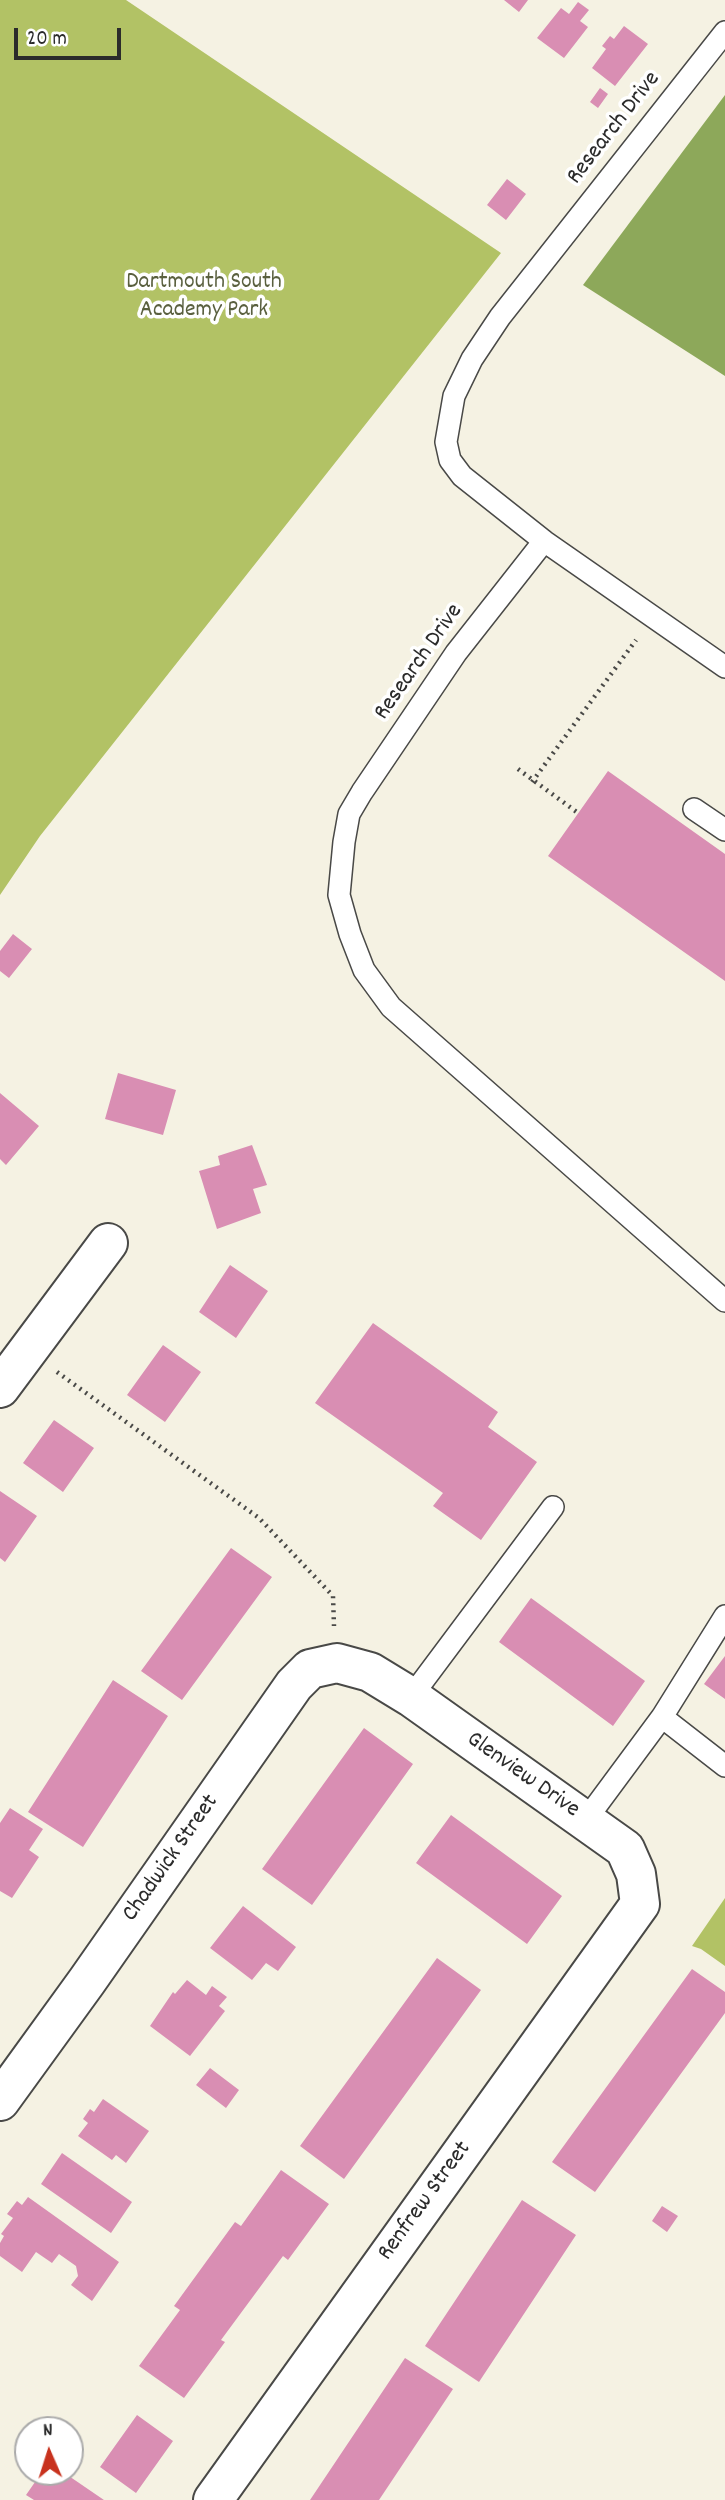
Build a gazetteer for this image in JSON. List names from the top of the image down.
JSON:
{
  "streets": {
    "street": ["Glenview Drive", "Chadwick Street", "Renfrew Street"],
    "lane": ["Research Drive"]
  },
  "crossings": [
    ["Glenview Drive", "Chadwick Street"],
    ["Glenview Drive", "Renfrew Street"]
  ],
  "parks": ["Dartmouth South Academy Park"],
  "scale_bar": "20 m",
  "north": "top"
}
